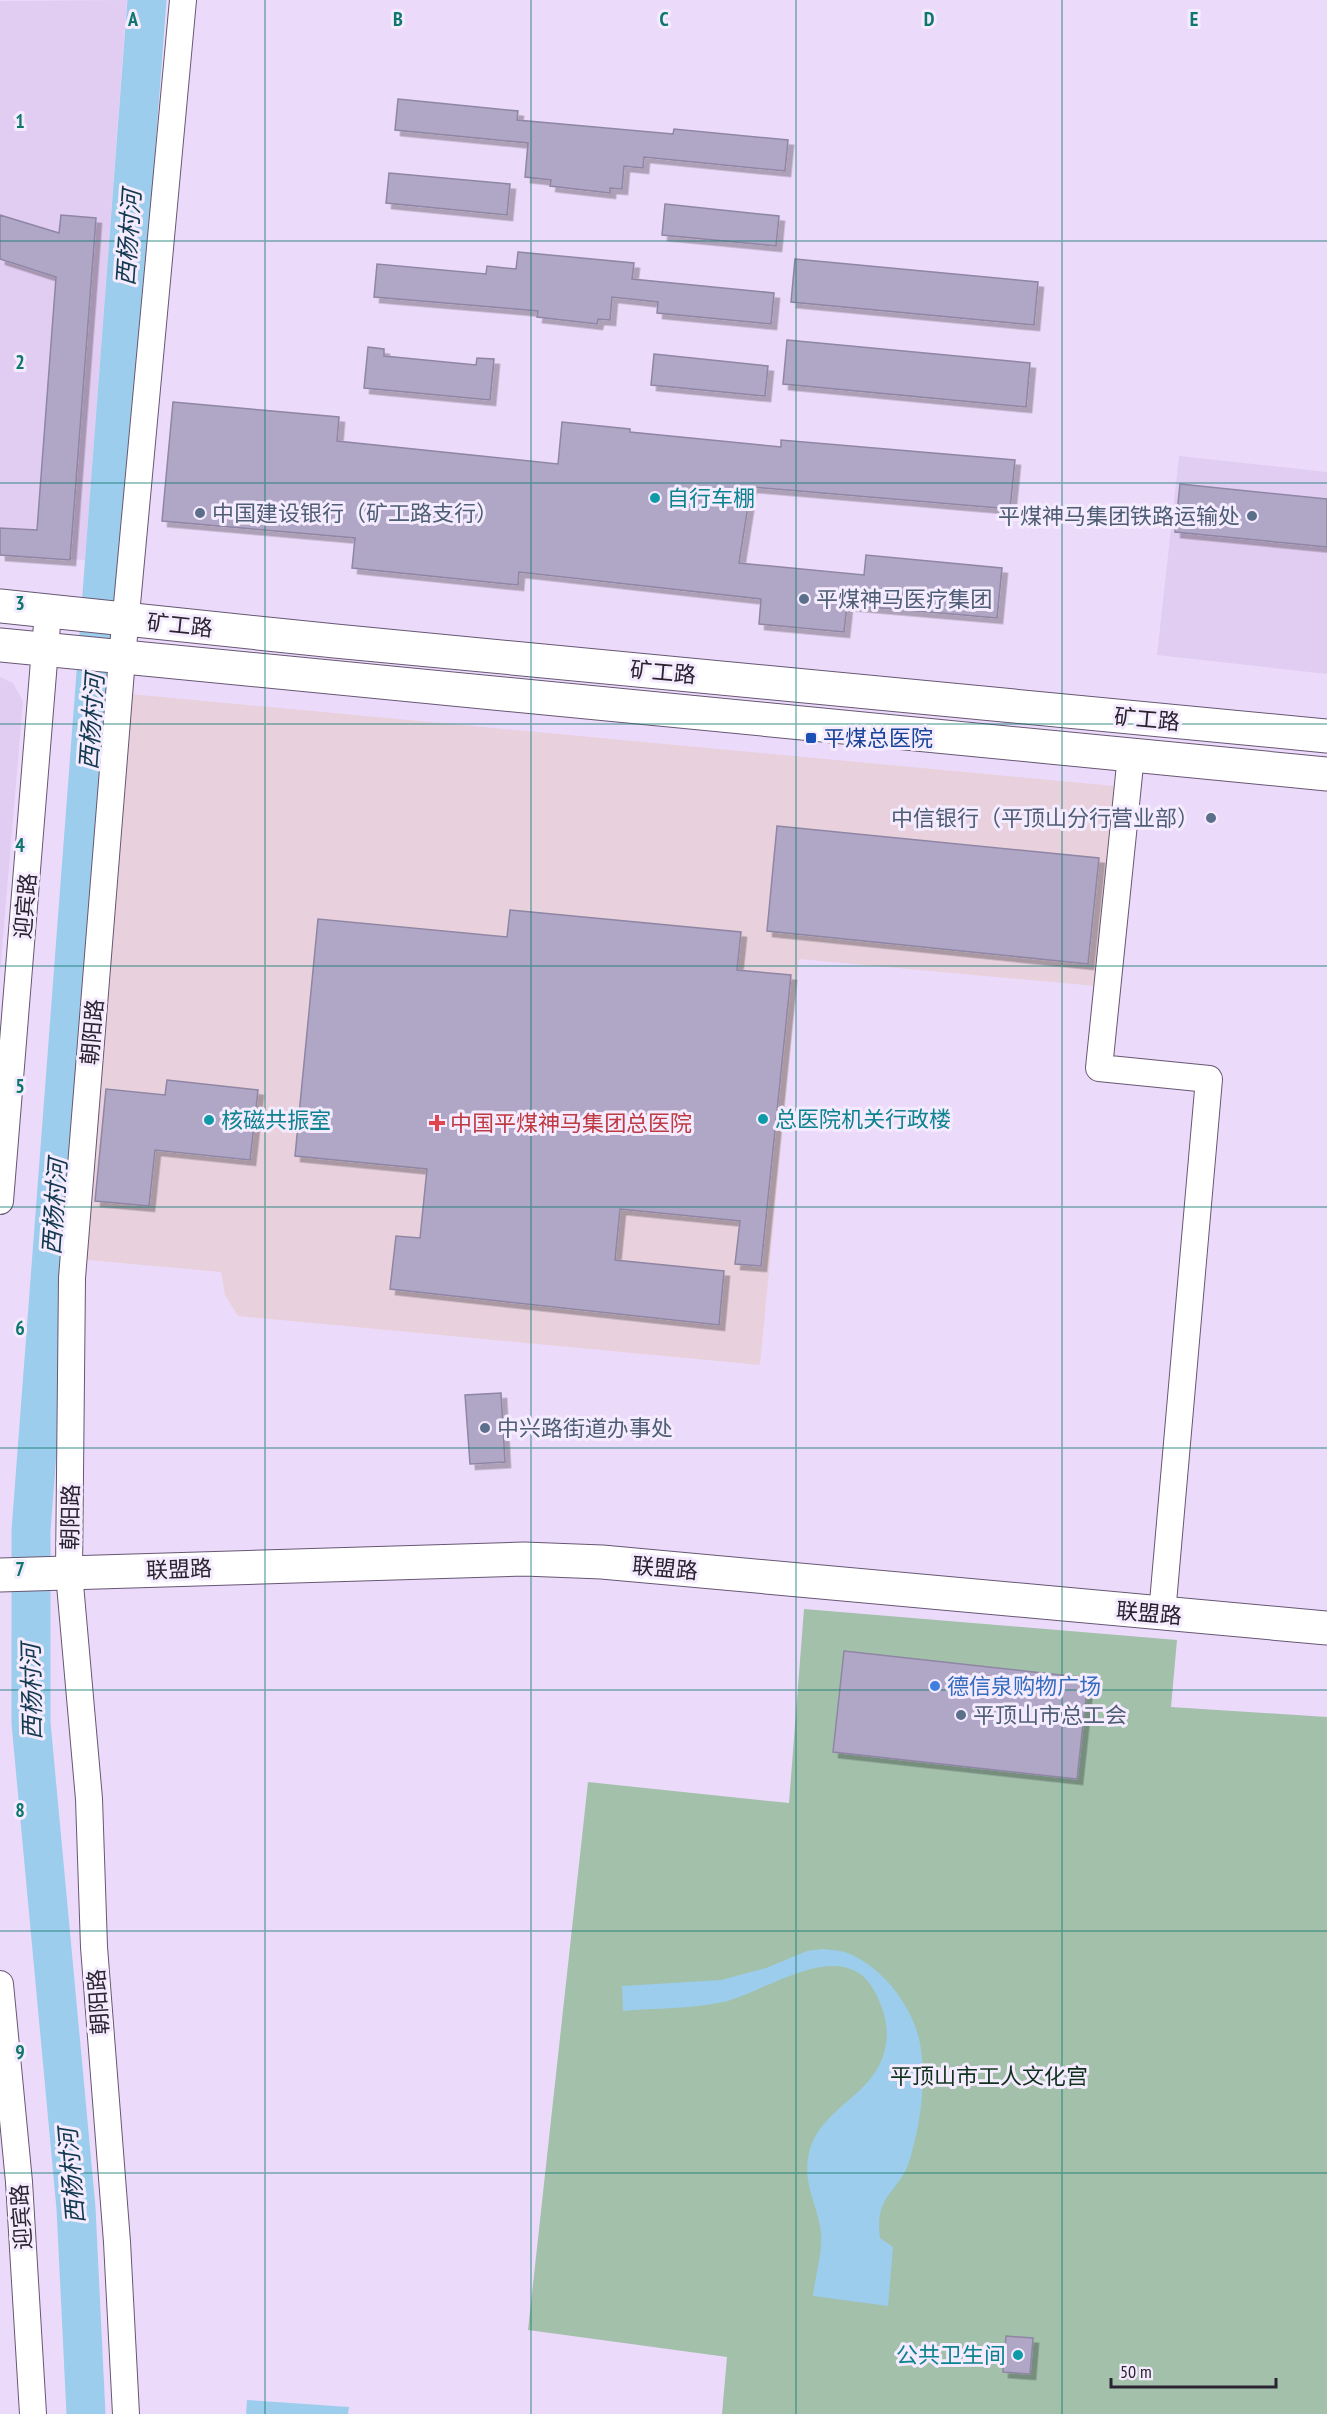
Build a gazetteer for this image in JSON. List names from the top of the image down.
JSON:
{
  "streets": {
    "main road": ["矿工路", "联盟路"],
    "street": ["迎宾路", "朝阳路"]
  },
  "crossings": [
    ["矿工路", "迎宾路"],
    ["矿工路", "朝阳路"],
    ["朝阳路", "联盟路"]
  ],
  "water": ["西杨村河"],
  "parks": ["平顶山市工人文化宫"],
  "places": {
    "other": [
      "自行车棚",
      "中国建设银行（矿工路支行）",
      "平煤神马集团铁路运输处",
      "平煤神马医疗集团",
      "中信银行（平顶山分行营业部）",
      "总医院机关行政楼",
      "核磁共振室",
      "中兴路街道办事处",
      "德信泉购物广场",
      "平顶山市总工会",
      "公共卫生间"
    ],
    "transit": ["平煤总医院"],
    "health": ["中国平煤神马集团总医院"]
  },
  "scale_bar": "50 m",
  "grid": {
    "columns": [
      "A",
      "B",
      "C",
      "D",
      "E"
    ],
    "rows": [
      "1",
      "2",
      "3",
      "4",
      "5",
      "6",
      "7",
      "8",
      "9"
    ]
  }
}
